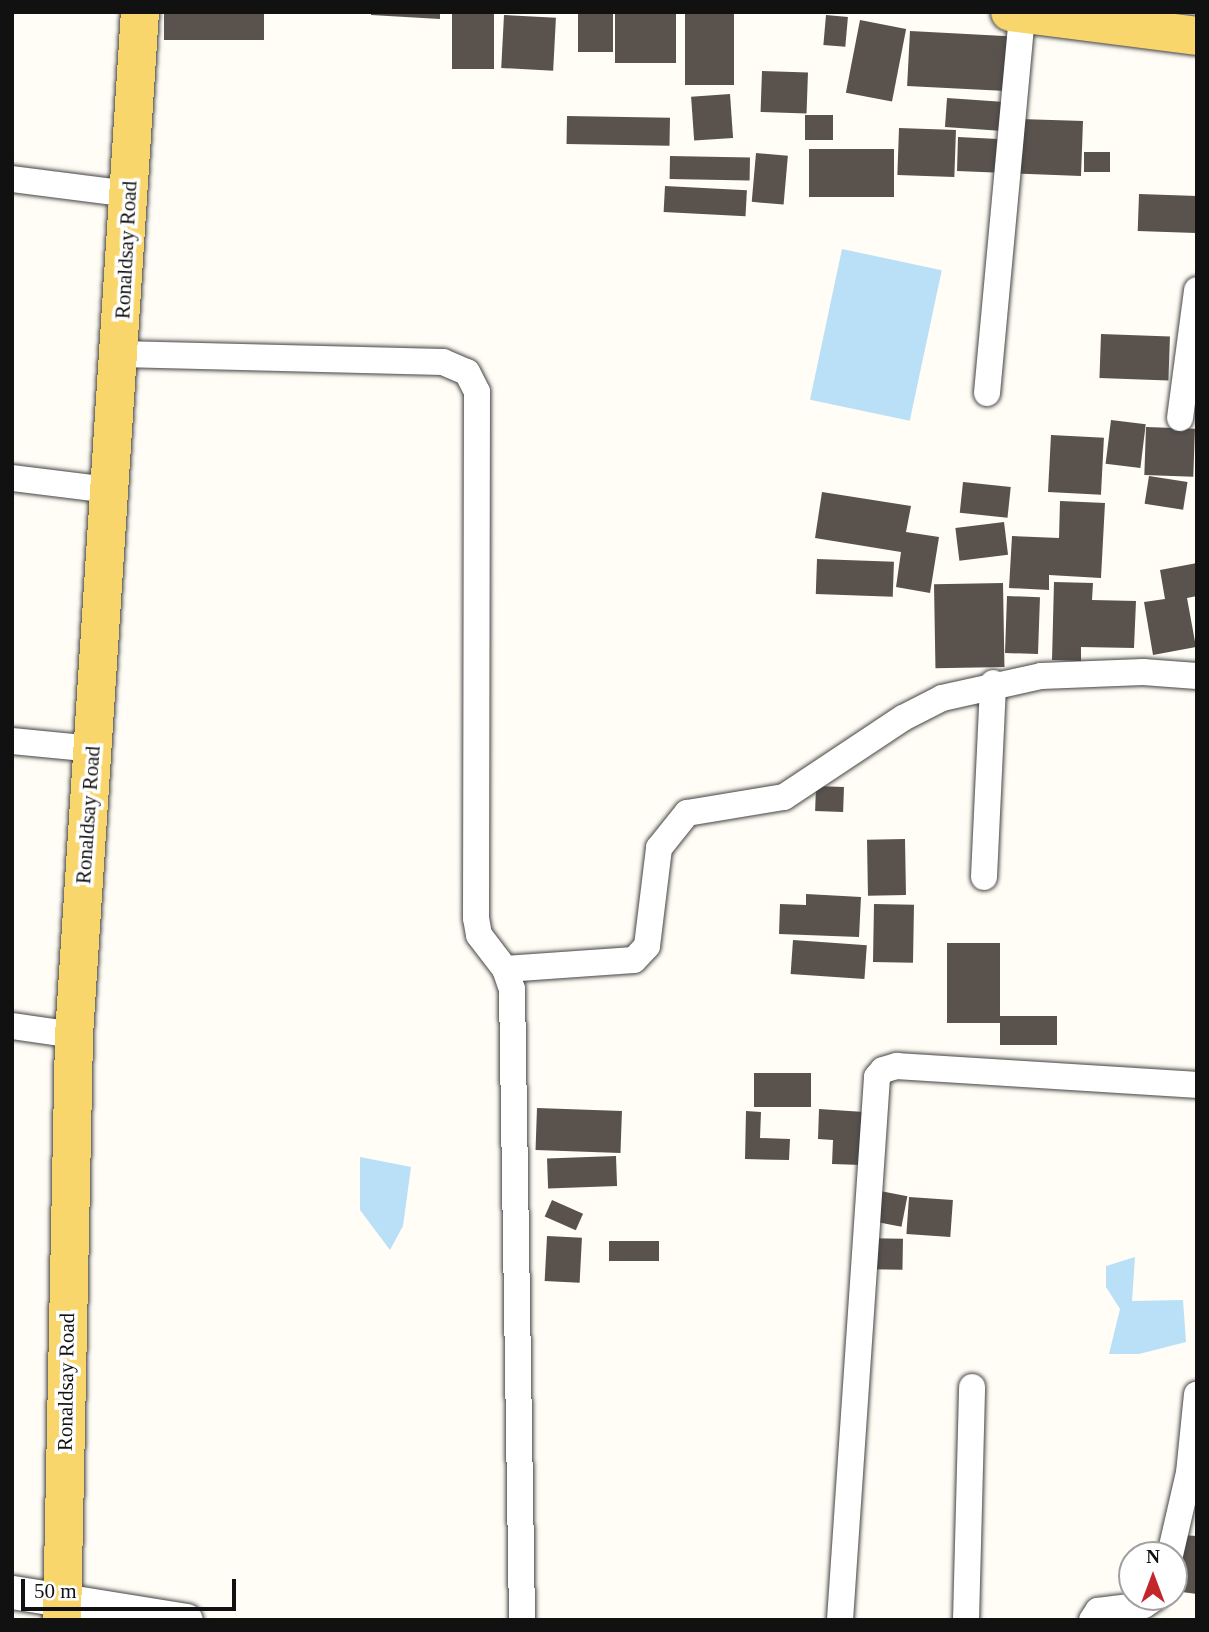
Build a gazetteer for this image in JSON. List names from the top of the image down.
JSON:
{
  "streets": {
    "main road": ["Ronaldsay Road"]
  },
  "scale_bar": "50 m",
  "north": "top"
}
